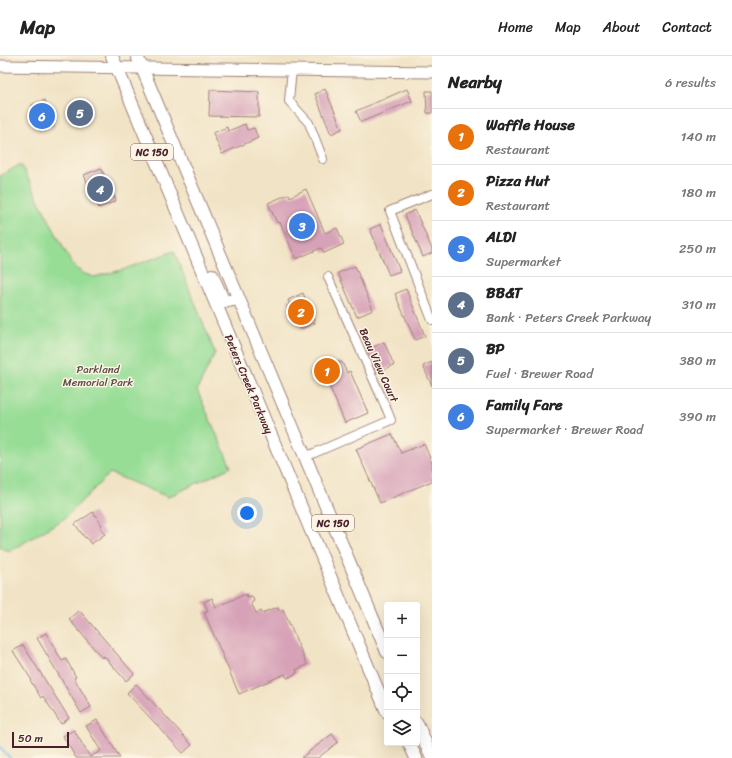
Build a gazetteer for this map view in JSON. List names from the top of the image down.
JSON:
{
  "streets": {
    "main road": ["NC 150", "Peters Creek Parkway"],
    "street": ["Beau View Court"]
  },
  "crossings": [
    ["Beau View Court", "Peters Creek Parkway"]
  ],
  "parks": ["Parkland Memorial Park"],
  "scale_bar": "50 m",
  "page": {
    "header": "Map",
    "nav": [
      "Home",
      "Map",
      "About",
      "Contact"
    ],
    "heading": ["Nearby", "6 results"],
    "pins": [
      "5",
      "6",
      "4",
      "3",
      "2",
      "1"
    ],
    "list": [
      {
        "mark": "1",
        "name": "Waffle House",
        "note": "Restaurant",
        "value": "140 m"
      },
      {
        "mark": "2",
        "name": "Pizza Hut",
        "note": "Restaurant",
        "value": "180 m"
      },
      {
        "mark": "3",
        "name": "ALDI",
        "note": "Supermarket",
        "value": "250 m"
      },
      {
        "mark": "4",
        "name": "BB&T",
        "note": "Bank · Peters Creek Parkway",
        "value": "310 m"
      },
      {
        "mark": "5",
        "name": "BP",
        "note": "Fuel · Brewer Road",
        "value": "380 m"
      },
      {
        "mark": "6",
        "name": "Family Fare",
        "note": "Supermarket · Brewer Road",
        "value": "390 m"
      }
    ],
    "map_buttons": ["+", "−"],
    "scale": "50 m"
  }
}
